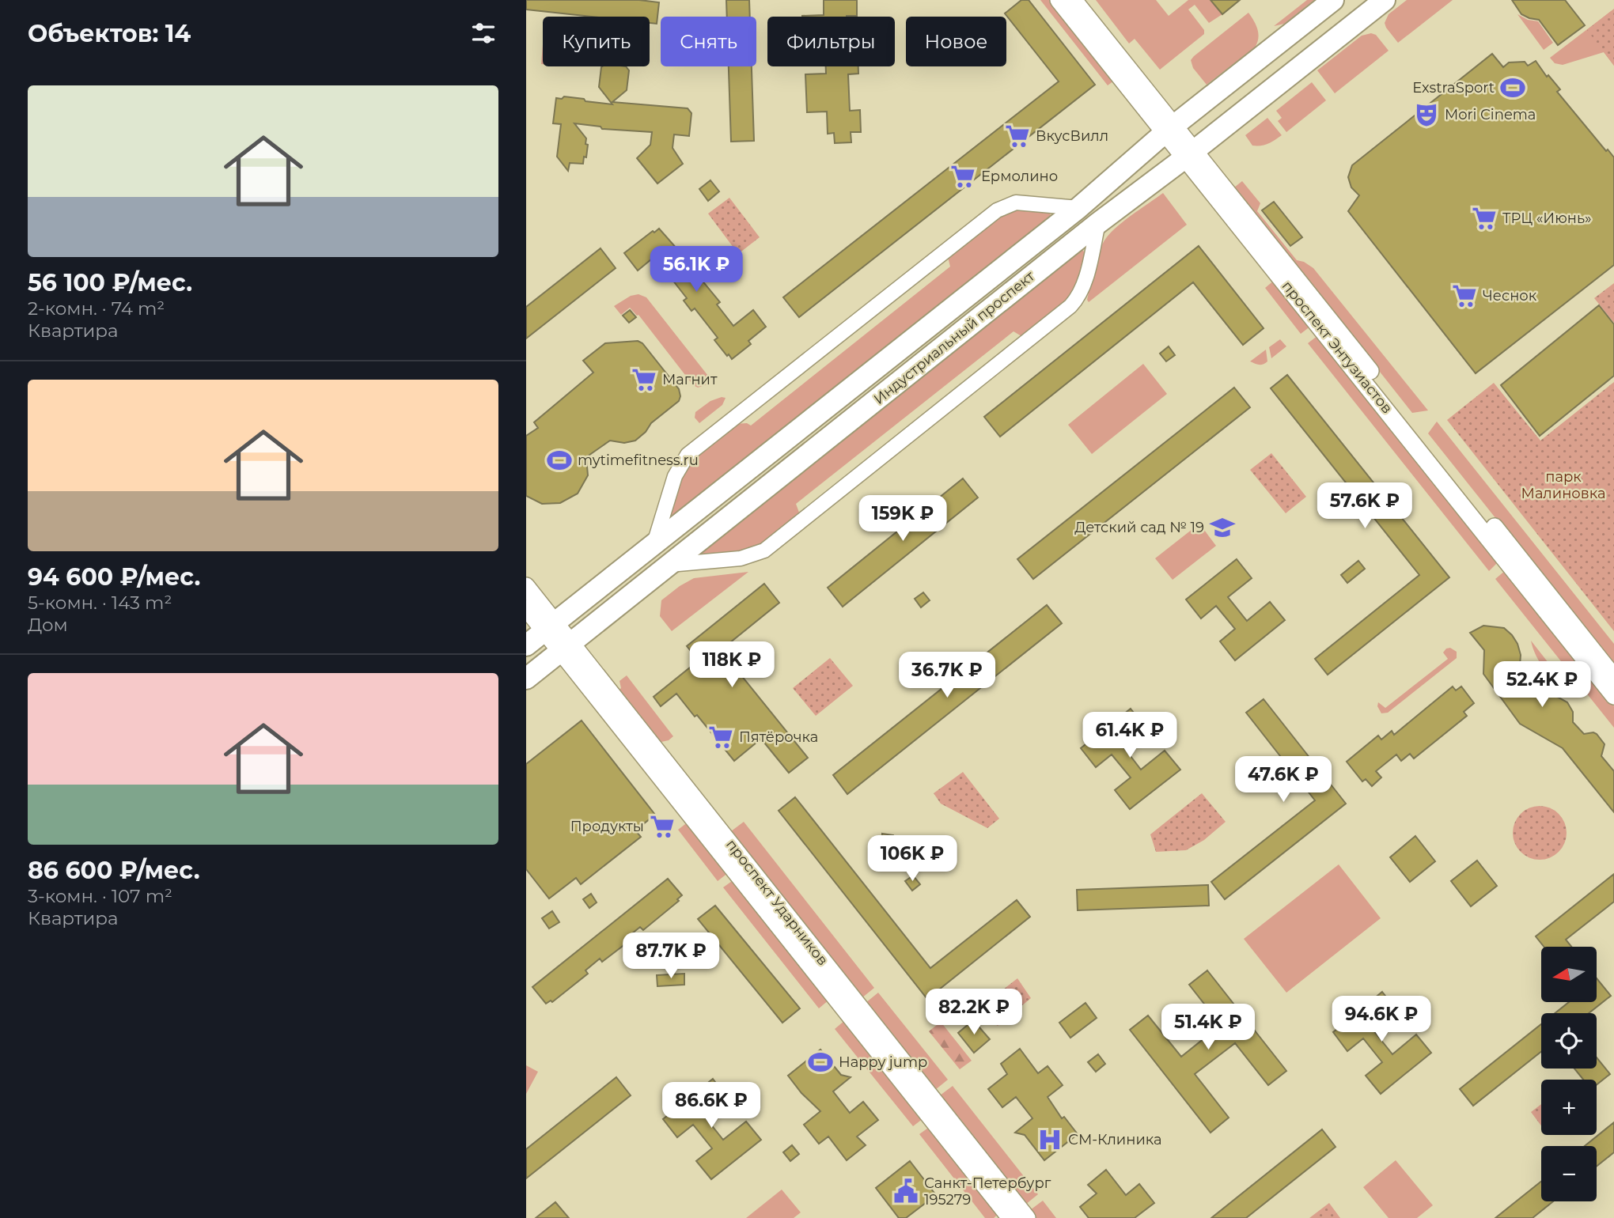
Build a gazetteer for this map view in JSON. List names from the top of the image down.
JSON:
{
  "streets": {
    "main road": ["Индустриальный проспект"],
    "street": ["проспект Энтузиастов", "проспект Ударников"]
  },
  "crossings": [
    ["Индустриальный проспект", "проспект Энтузиастов"],
    ["Индустриальный проспект", "проспект Ударников"]
  ],
  "parks": ["парк Малиновка"],
  "places": {
    "sports": ["ExstraSport", "mytimefitness.ru", "Happy jump"],
    "theatre": ["Mori Cinema"],
    "supermarket": [
      "ВкусВилл",
      "Ермолино",
      "ТРЦ «Июнь»",
      "Чеснок",
      "Магнит",
      "Пятёрочка",
      "Продукты"
    ],
    "school or university": ["Детский сад № 19"],
    "hospital": ["СМ-Клиника"],
    "public building": ["Санкт-Петербург 195279"]
  },
  "north": "left",
  "page": {
    "heading": "Объектов: 14",
    "chip": [
      "Купить",
      "Снять",
      "Фильтры",
      "Новое"
    ],
    "list": [
      {
        "name": "56 100 ₽/мес.",
        "note": "2-комн. · 74 m² · Квартира"
      },
      {
        "name": "94 600 ₽/мес.",
        "note": "5-комн. · 143 m² · Дом"
      },
      {
        "name": "86 600 ₽/мес.",
        "note": "3-комн. · 107 m² · Квартира"
      }
    ],
    "price": [
      "56.1K ₽",
      "57.6K ₽",
      "159K ₽",
      "118K ₽",
      "36.7K ₽",
      "52.4K ₽",
      "61.4K ₽",
      "47.6K ₽",
      "106K ₽",
      "87.7K ₽",
      "82.2K ₽",
      "94.6K ₽",
      "51.4K ₽",
      "86.6K ₽"
    ],
    "map_buttons": ["+", "−"]
  }
}
